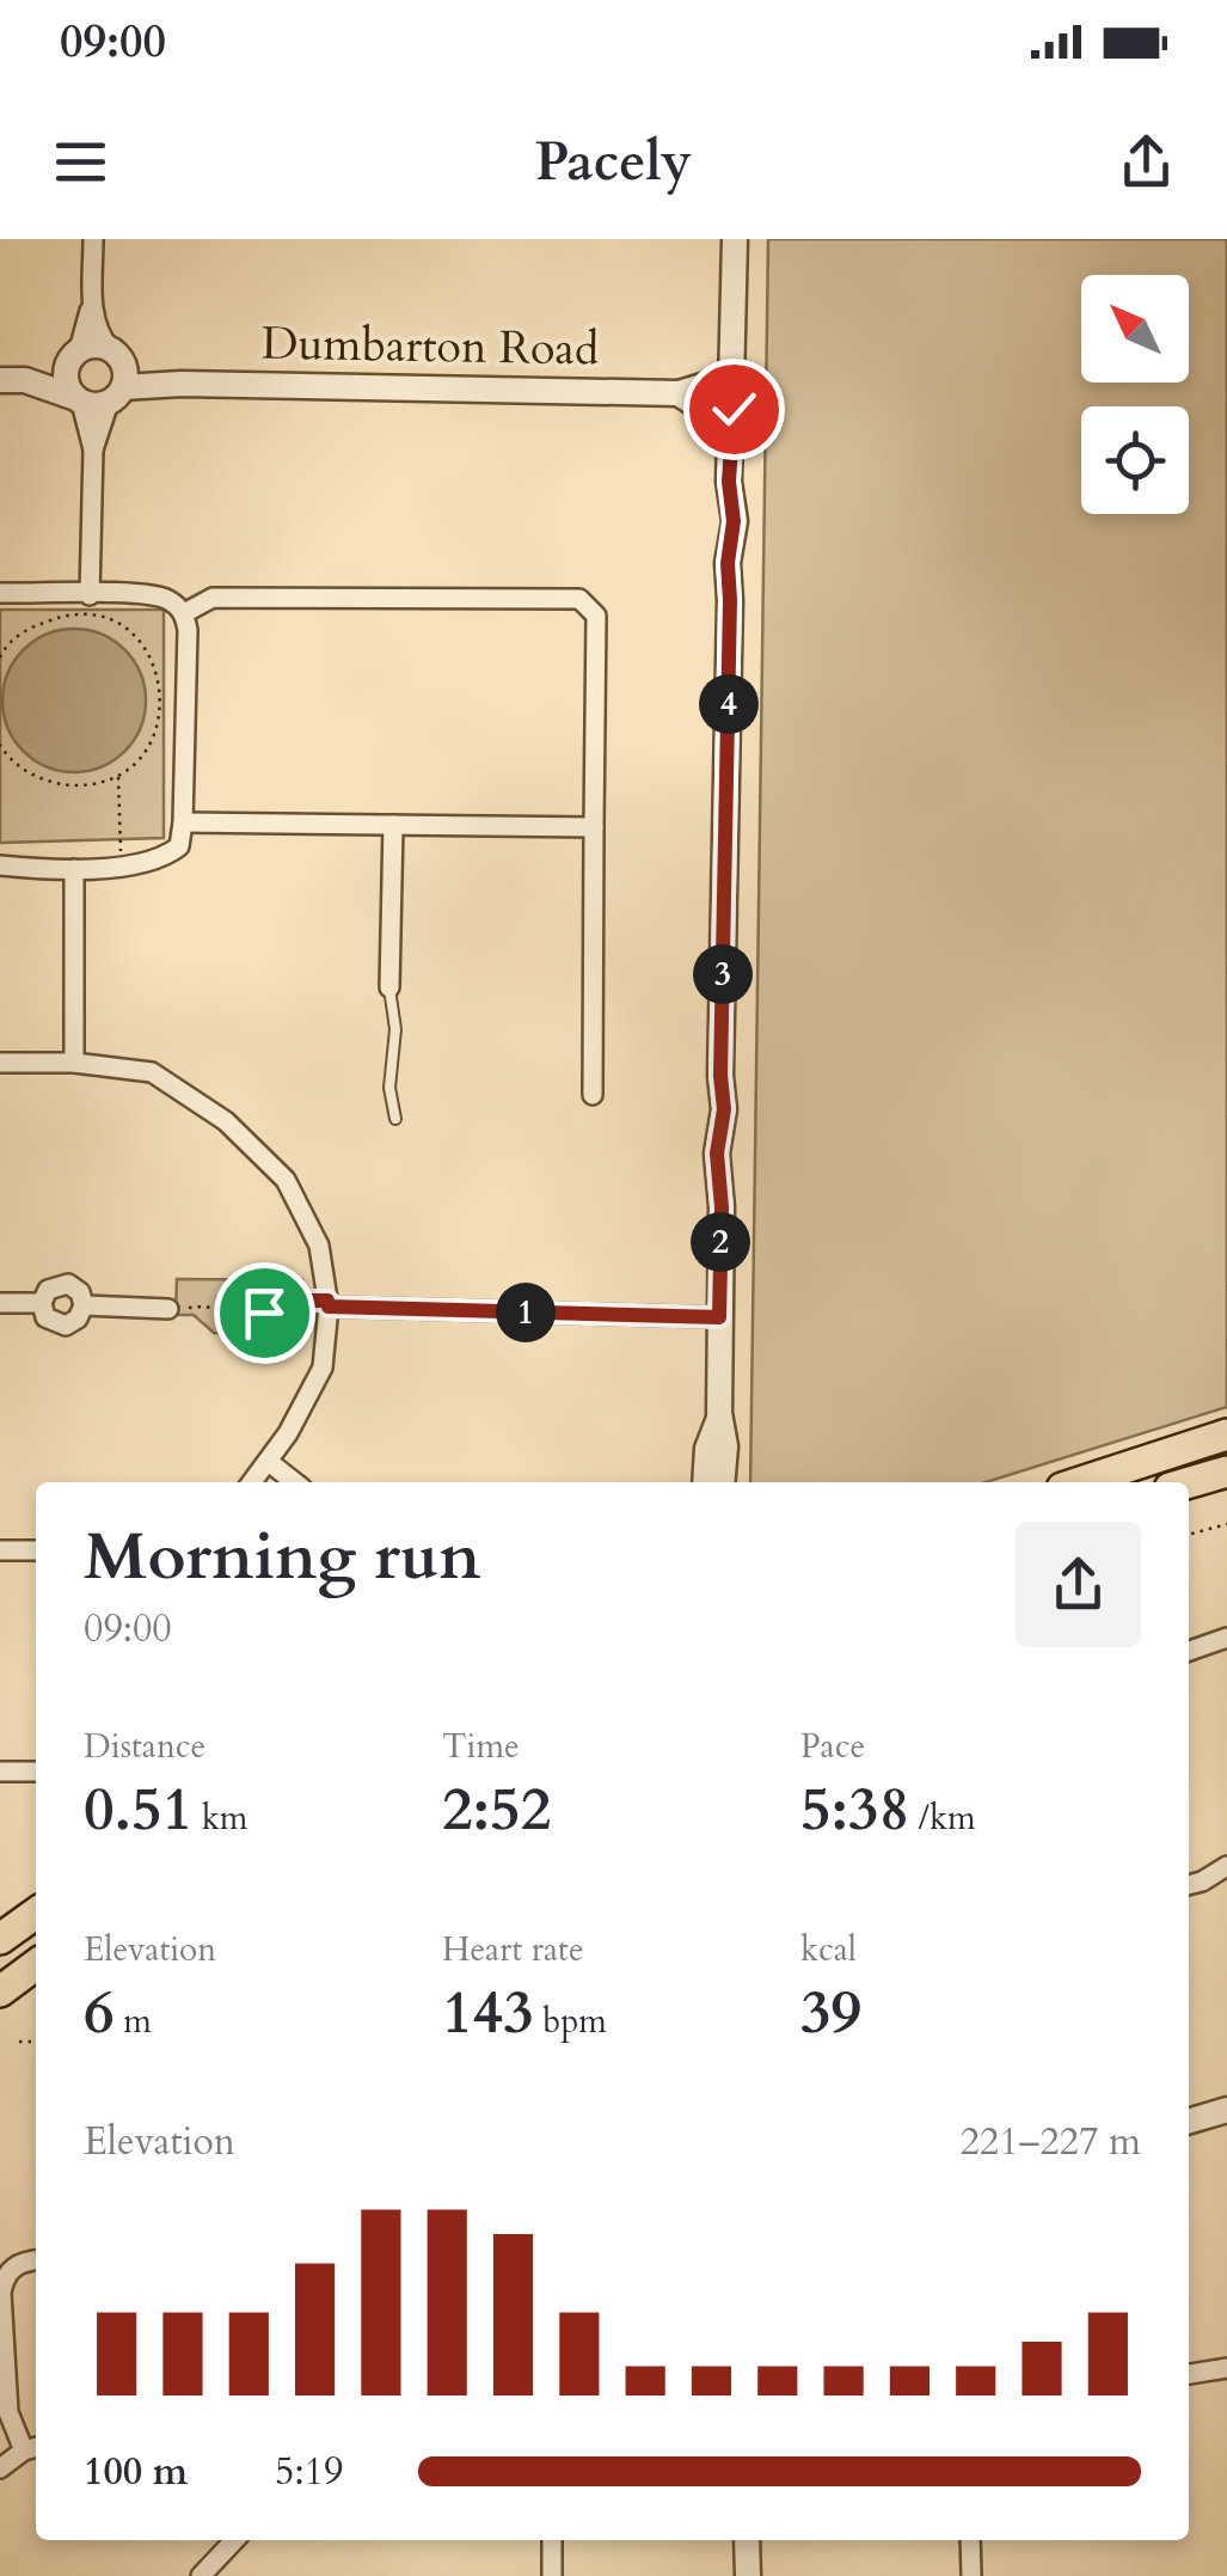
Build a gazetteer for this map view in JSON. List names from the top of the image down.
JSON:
{
  "streets": {
    "street": ["Dumbarton Road"]
  },
  "north": "top left",
  "page": {
    "status": "09:00",
    "header": "Pacely",
    "pins": [
      "4",
      "3",
      "2",
      "1"
    ],
    "heading": ["Morning run", "09:00"],
    "stats": [
      ["Distance", "0.51 km"],
      ["Time", "2:52"],
      ["Pace", "5:38 /km"],
      ["Elevation", "6 m"],
      ["Heart rate", "143 bpm"],
      ["kcal", "39"]
    ],
    "chart": ["Elevation", "221–227 m"],
    "list": [
      {
        "name": "100 m",
        "note": "5:19"
      }
    ]
  }
}
